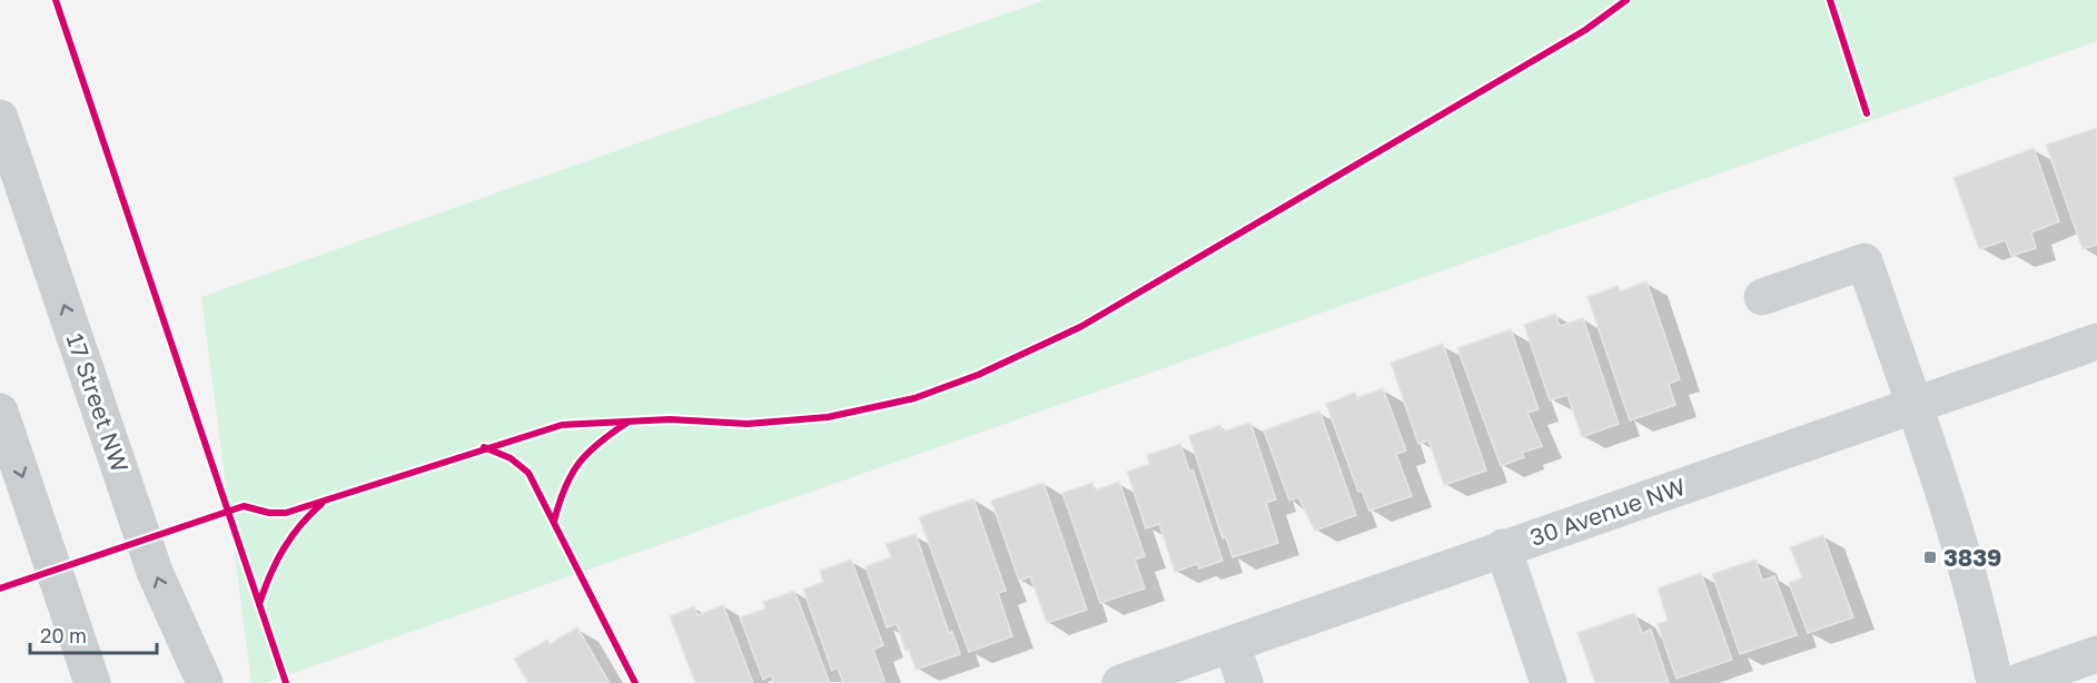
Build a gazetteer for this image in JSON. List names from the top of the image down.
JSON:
{
  "streets": {
    "main road": ["17 Street NW"],
    "street": ["30 Avenue NW"]
  },
  "places": {
    "transit": ["3839"]
  },
  "scale_bar": "20 m"
}
